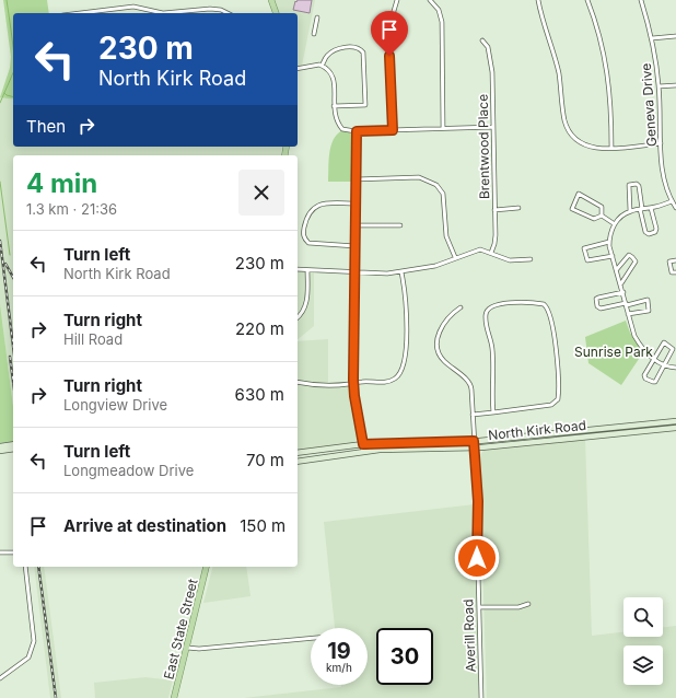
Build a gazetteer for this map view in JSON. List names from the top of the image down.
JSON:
{
  "streets": {
    "main road": ["North Kirk Road", "East State Street"],
    "street": ["Geneva Drive", "Brentwood Place", "Averill Road"]
  },
  "crossings": [
    ["North Kirk Road", "Averill Road"]
  ],
  "parks": ["Sunrise Park"],
  "page": {
    "turn": ["230 m", "North Kirk Road"],
    "then": "Then",
    "heading": ["4 min", "1.3 km · 21:36"],
    "list": [
      {
        "name": "Turn left",
        "note": "North Kirk Road",
        "value": "230 m"
      },
      {
        "name": "Turn right",
        "note": "Hill Road",
        "value": "220 m"
      },
      {
        "name": "Turn right",
        "note": "Longview Drive",
        "value": "630 m"
      },
      {
        "name": "Turn left",
        "note": "Longmeadow Drive",
        "value": "70 m"
      },
      {
        "name": "Arrive at destination",
        "value": "150 m"
      }
    ],
    "speed": "19 km/h",
    "limit": "30"
  }
}
